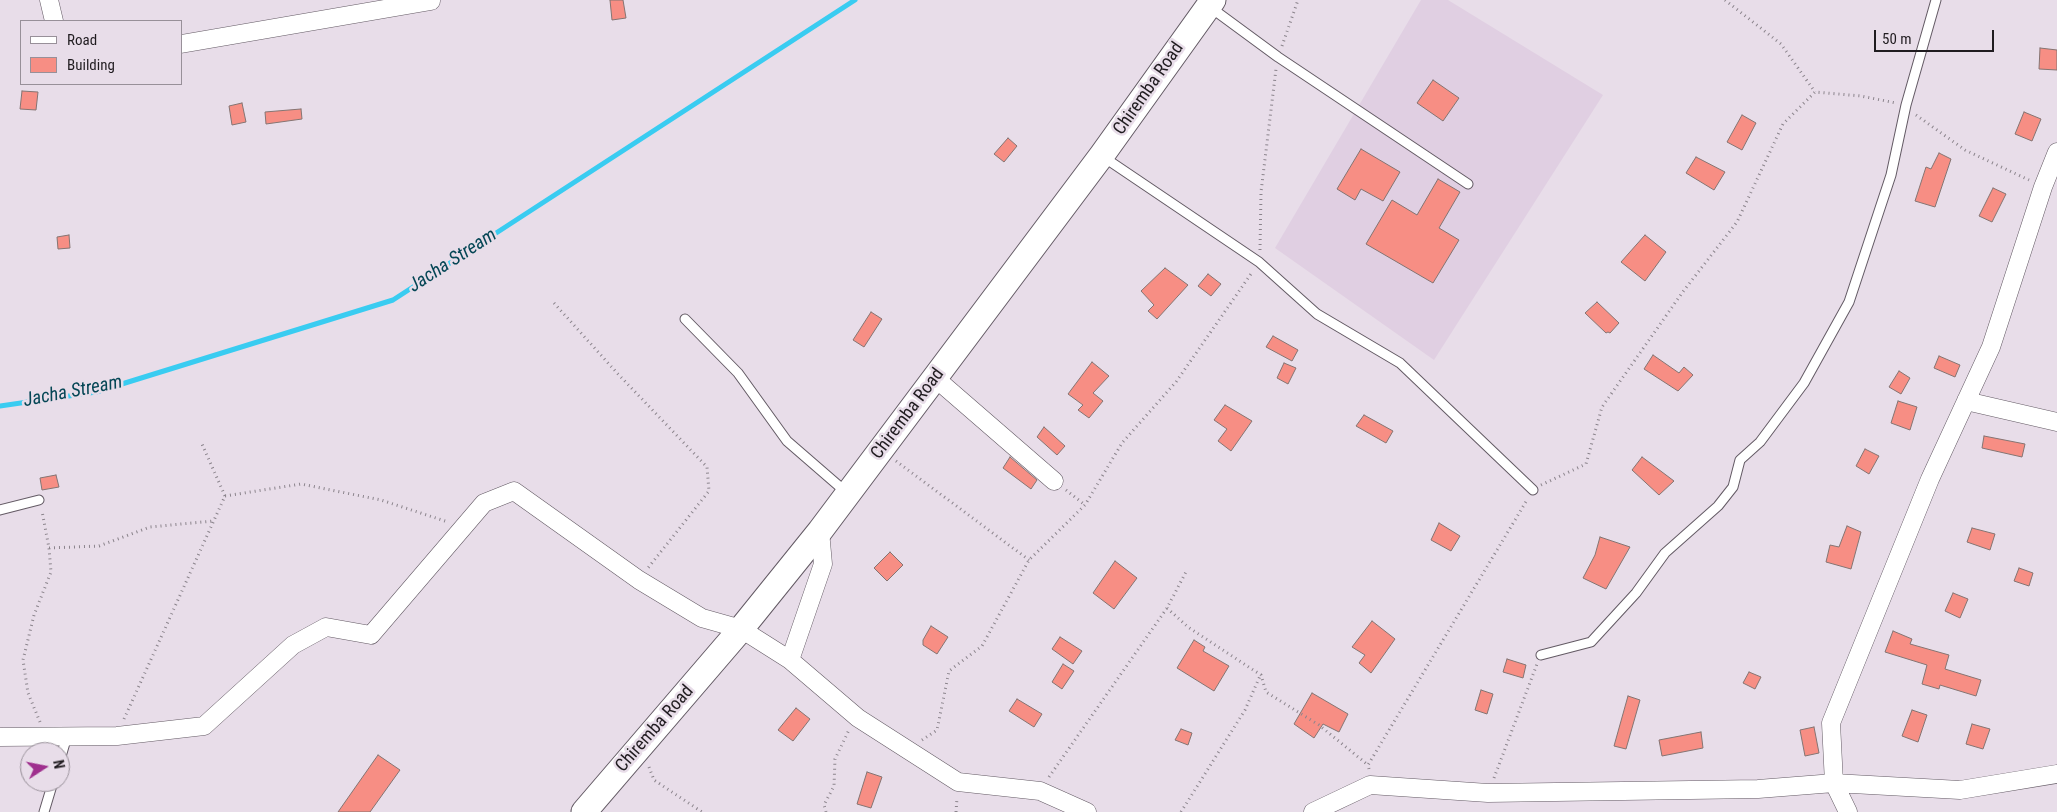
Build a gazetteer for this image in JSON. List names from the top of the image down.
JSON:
{
  "streets": {
    "main road": ["Chiremba Road"]
  },
  "water": ["Jacha Stream"],
  "legend": ["Road", "Building"],
  "scale_bar": "50 m",
  "north": "right"
}
